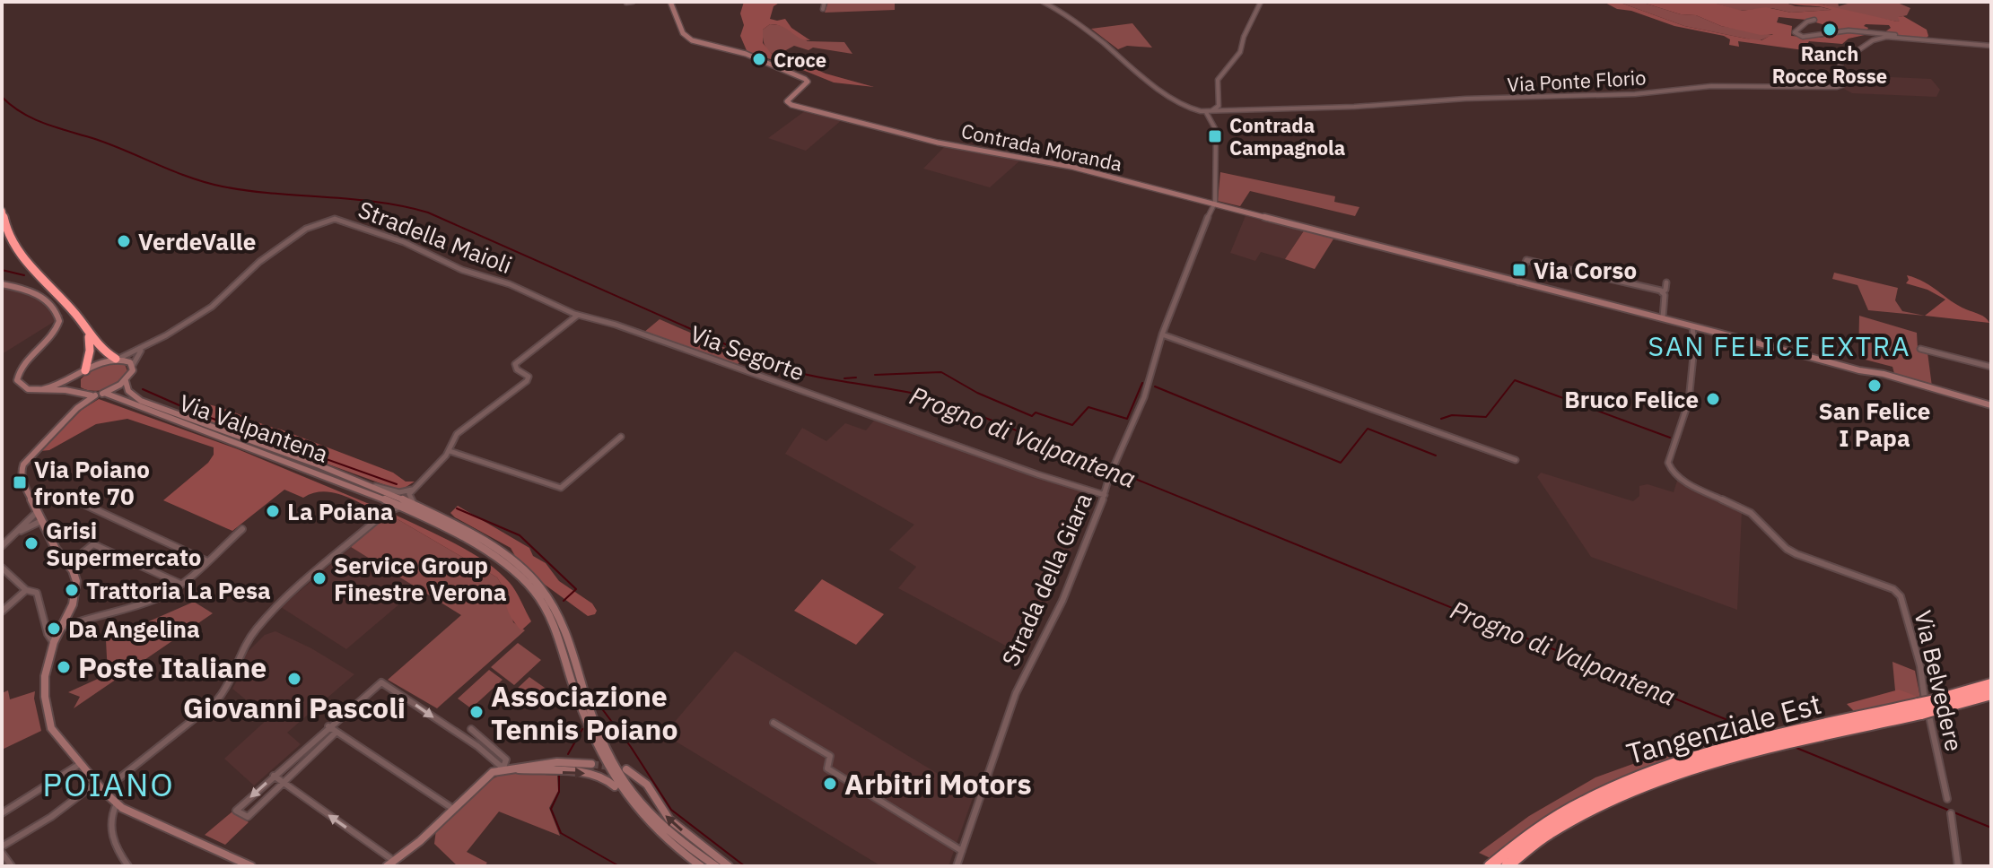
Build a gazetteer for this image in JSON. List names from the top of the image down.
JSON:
{
  "streets": {
    "highway": ["Tangenziale Est"],
    "street": [
      "Via Ponte Florio",
      "Contrada Moranda",
      "Stradella Maioli",
      "Via Segorte",
      "Via Valpantena",
      "Strada della Giara",
      "Via Belvedere"
    ]
  },
  "crossings": [
    ["Contrada Moranda", "Strada della Giara"],
    ["Stradella Maioli", "Via Segorte"],
    ["Via Segorte", "Strada della Giara"]
  ],
  "districts": ["SAN FELICE EXTRA", "POIANO"],
  "water": ["Progno di Valpantena"],
  "places": {
    "other": [
      "Ranch Rocce Rosse",
      "Croce",
      "VerdeValle",
      "San Felice I Papa",
      "Bruco Felice",
      "La Poiana",
      "Grisi Supermercato",
      "Service Group Finestre Verona",
      "Trattoria La Pesa",
      "Da Angelina",
      "Poste Italiane",
      "Giovanni Pascoli",
      "Associazione Tennis Poiano",
      "Arbitri Motors"
    ],
    "transit": ["Contrada Campagnola", "Via Corso", "Via Poiano fronte 70"]
  }
}
